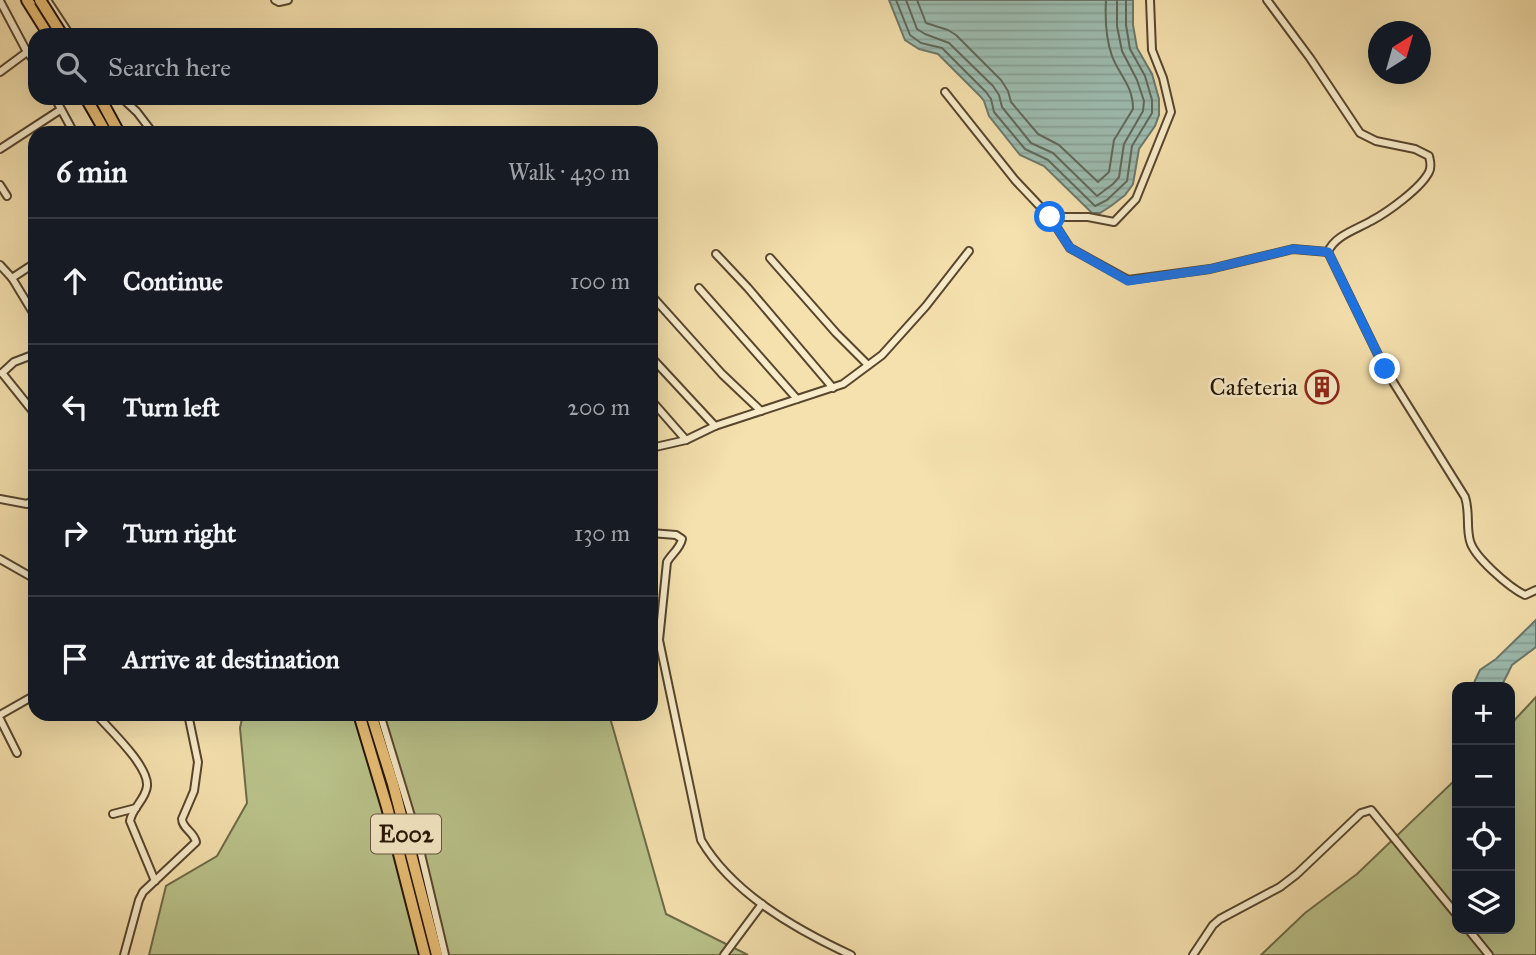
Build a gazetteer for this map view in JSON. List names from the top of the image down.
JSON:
{
  "streets": {
    "highway": ["E002"]
  },
  "places": {
    "building": ["Cafeteria"]
  },
  "north": "top right",
  "page": {
    "search": "Search here",
    "heading": ["6 min", "Walk · 430 m"],
    "list": [
      ["Continue", "100 m"],
      ["Turn left", "200 m"],
      ["Turn right", "130 m"],
      "Arrive at destination"
    ],
    "map_buttons": ["+", "−"]
  }
}
